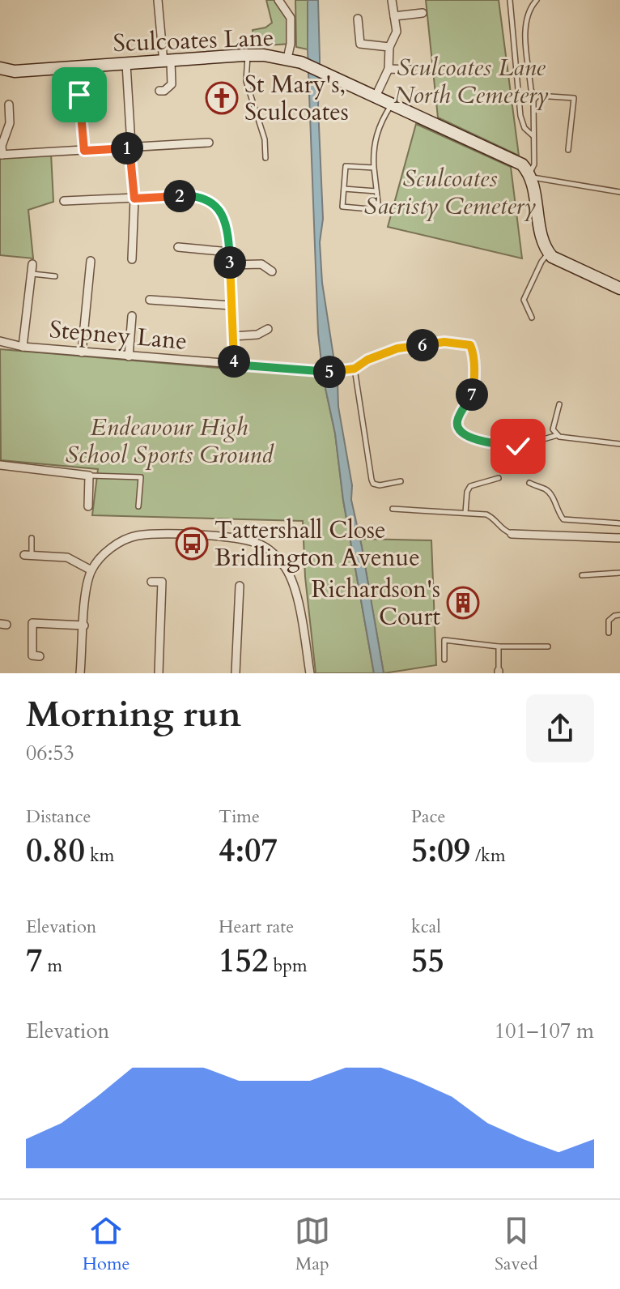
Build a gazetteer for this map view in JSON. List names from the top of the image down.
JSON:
{
  "streets": {
    "street": ["Sculcoates Lane", "Stepney Lane"]
  },
  "parks": ["Sculcoates Lane North Cemetery", "Sculcoates Sacristy Cemetery", "Endeavour High School Sports Ground"],
  "places": {
    "church": ["St Mary's, Sculcoates"],
    "bus stop": ["Tattershall Close Bridlington Avenue"],
    "building": ["Richardson's Court"]
  },
  "page": {
    "pins": [
      "1",
      "2",
      "3",
      "6",
      "4",
      "5",
      "7"
    ],
    "heading": ["Morning run", "06:53"],
    "stats": [
      ["Distance", "0.80 km"],
      ["Time", "4:07"],
      ["Pace", "5:09 /km"],
      ["Elevation", "7 m"],
      ["Heart rate", "152 bpm"],
      ["kcal", "55"]
    ],
    "chart": ["Elevation", "101–107 m"],
    "tabs": ["Home", "Map", "Saved"]
  }
}
